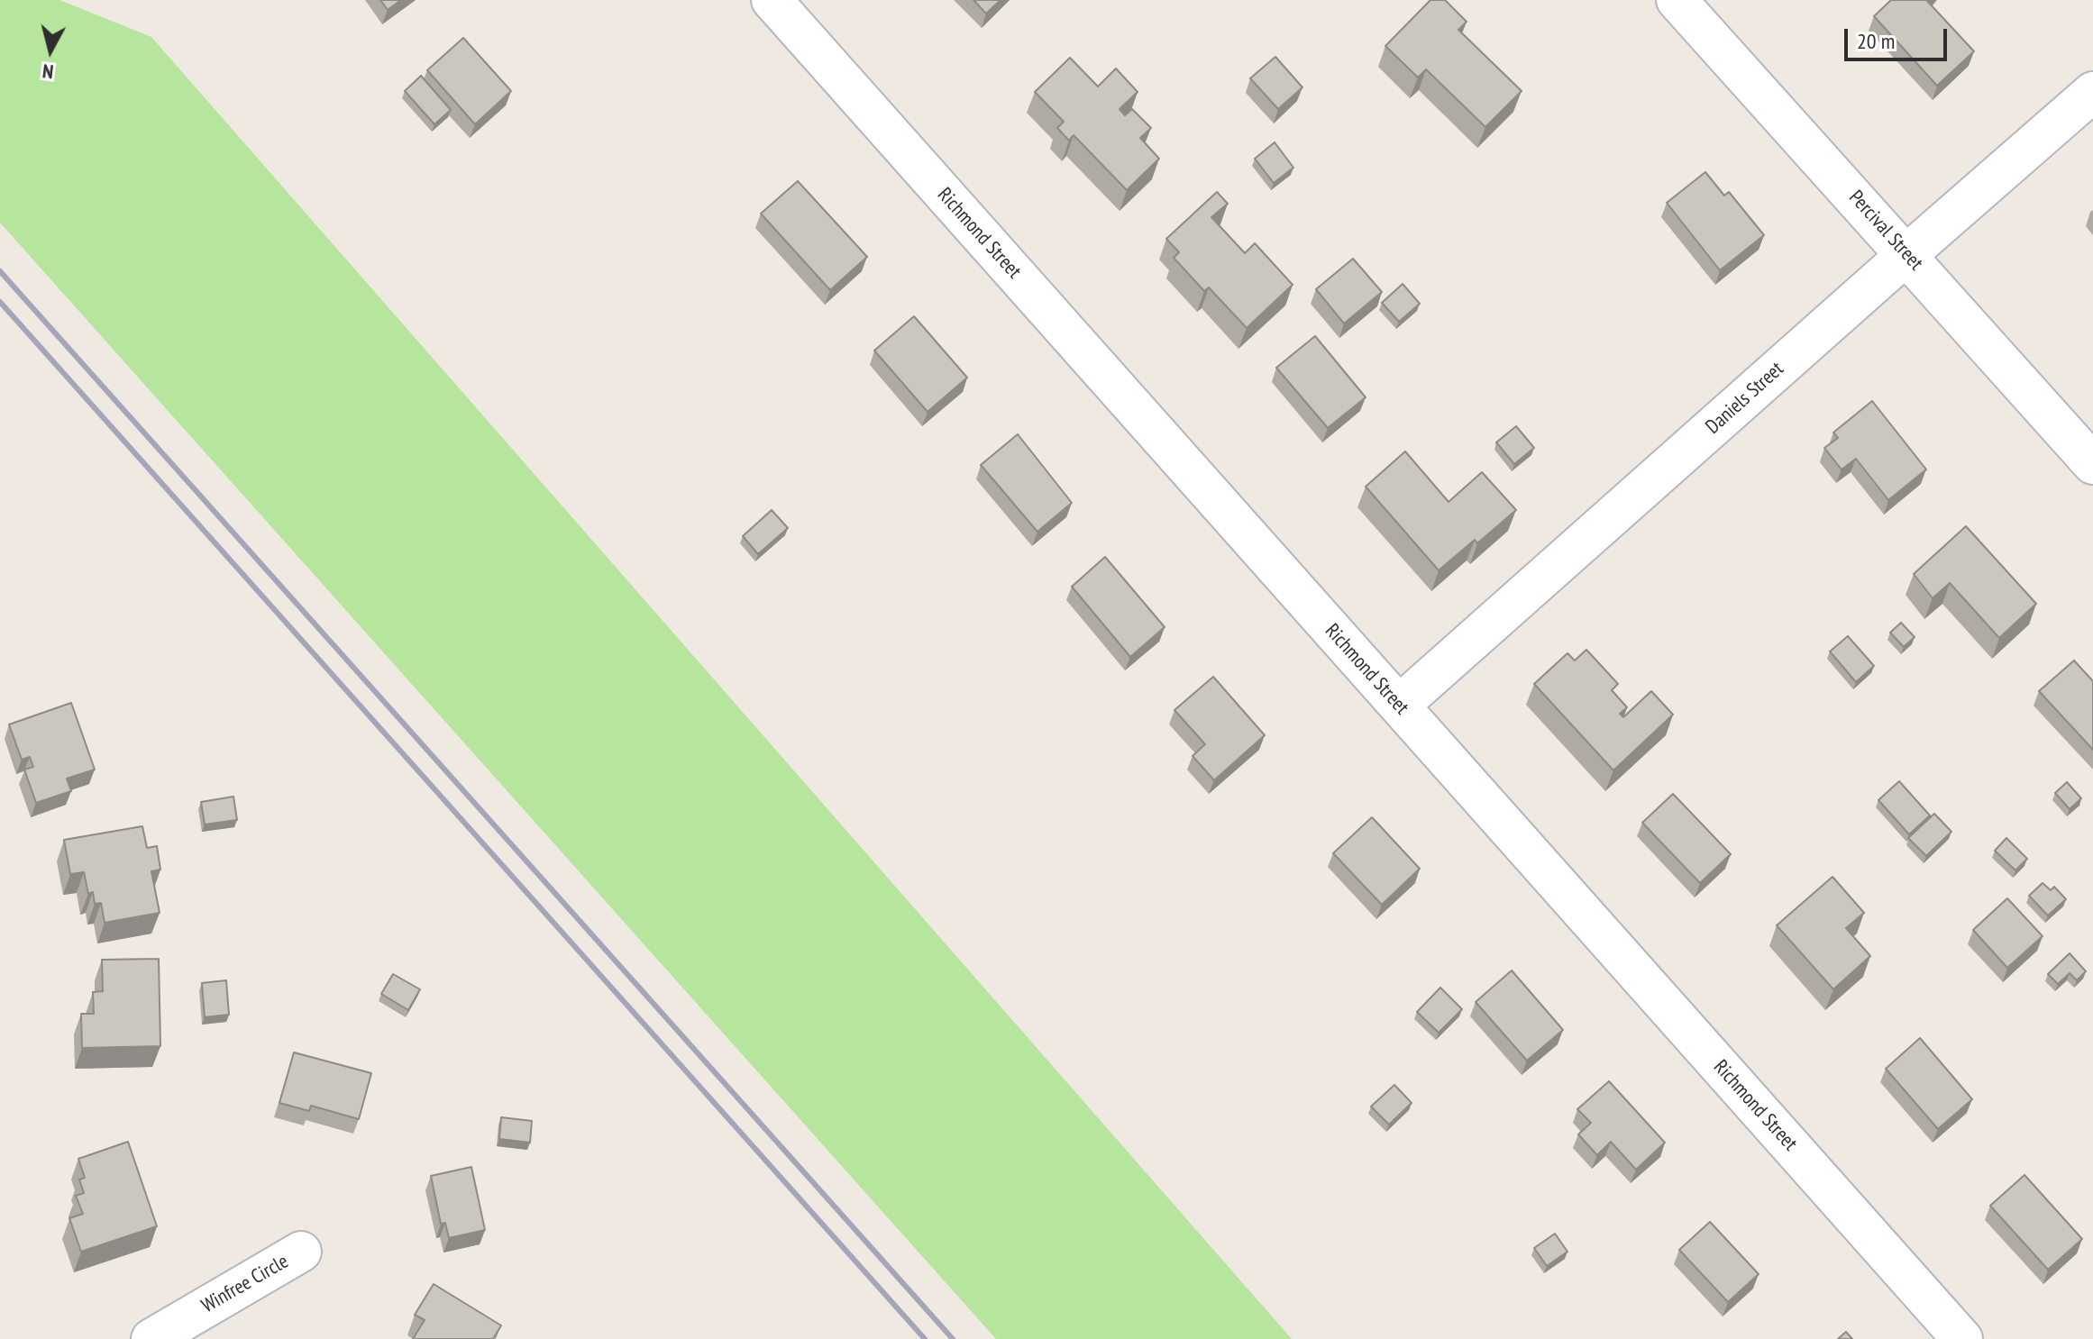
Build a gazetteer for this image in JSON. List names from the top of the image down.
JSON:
{
  "streets": {
    "street": [
      "Percival Street",
      "Richmond Street",
      "Daniels Street",
      "Winfree Circle"
    ]
  },
  "crossings": [
    ["Percival Street", "Daniels Street"],
    ["Richmond Street", "Daniels Street"]
  ],
  "scale_bar": "20 m",
  "north": "bottom"
}
